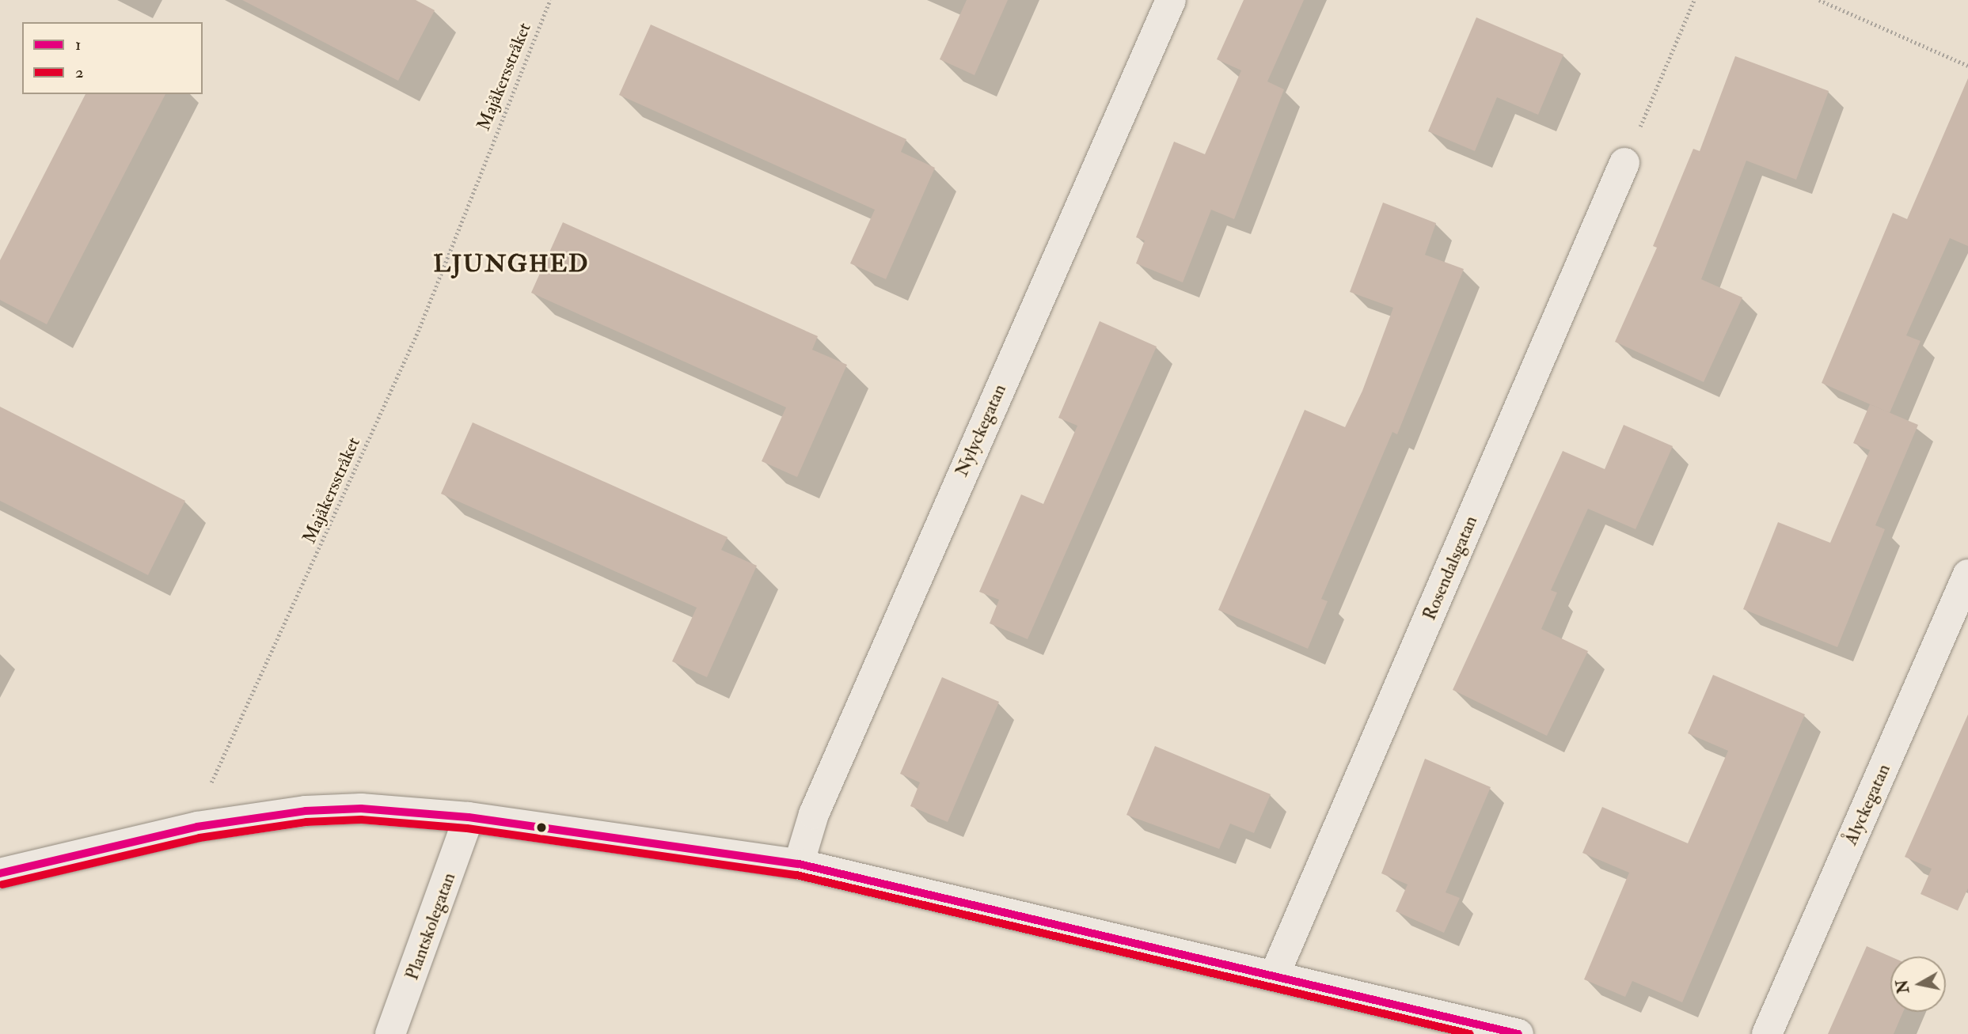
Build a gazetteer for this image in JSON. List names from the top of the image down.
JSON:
{
  "streets": {
    "street": [
      "Nylyckegatan",
      "Rosendalsgatan",
      "Ålyckegatan",
      "Plantskolegatan"
    ],
    "path": ["Majåkersstråket"]
  },
  "districts": ["LJUNGHED"],
  "lines": ["transit line 1", "transit line 2"],
  "legend": ["1", "2"],
  "north": "left"
}
